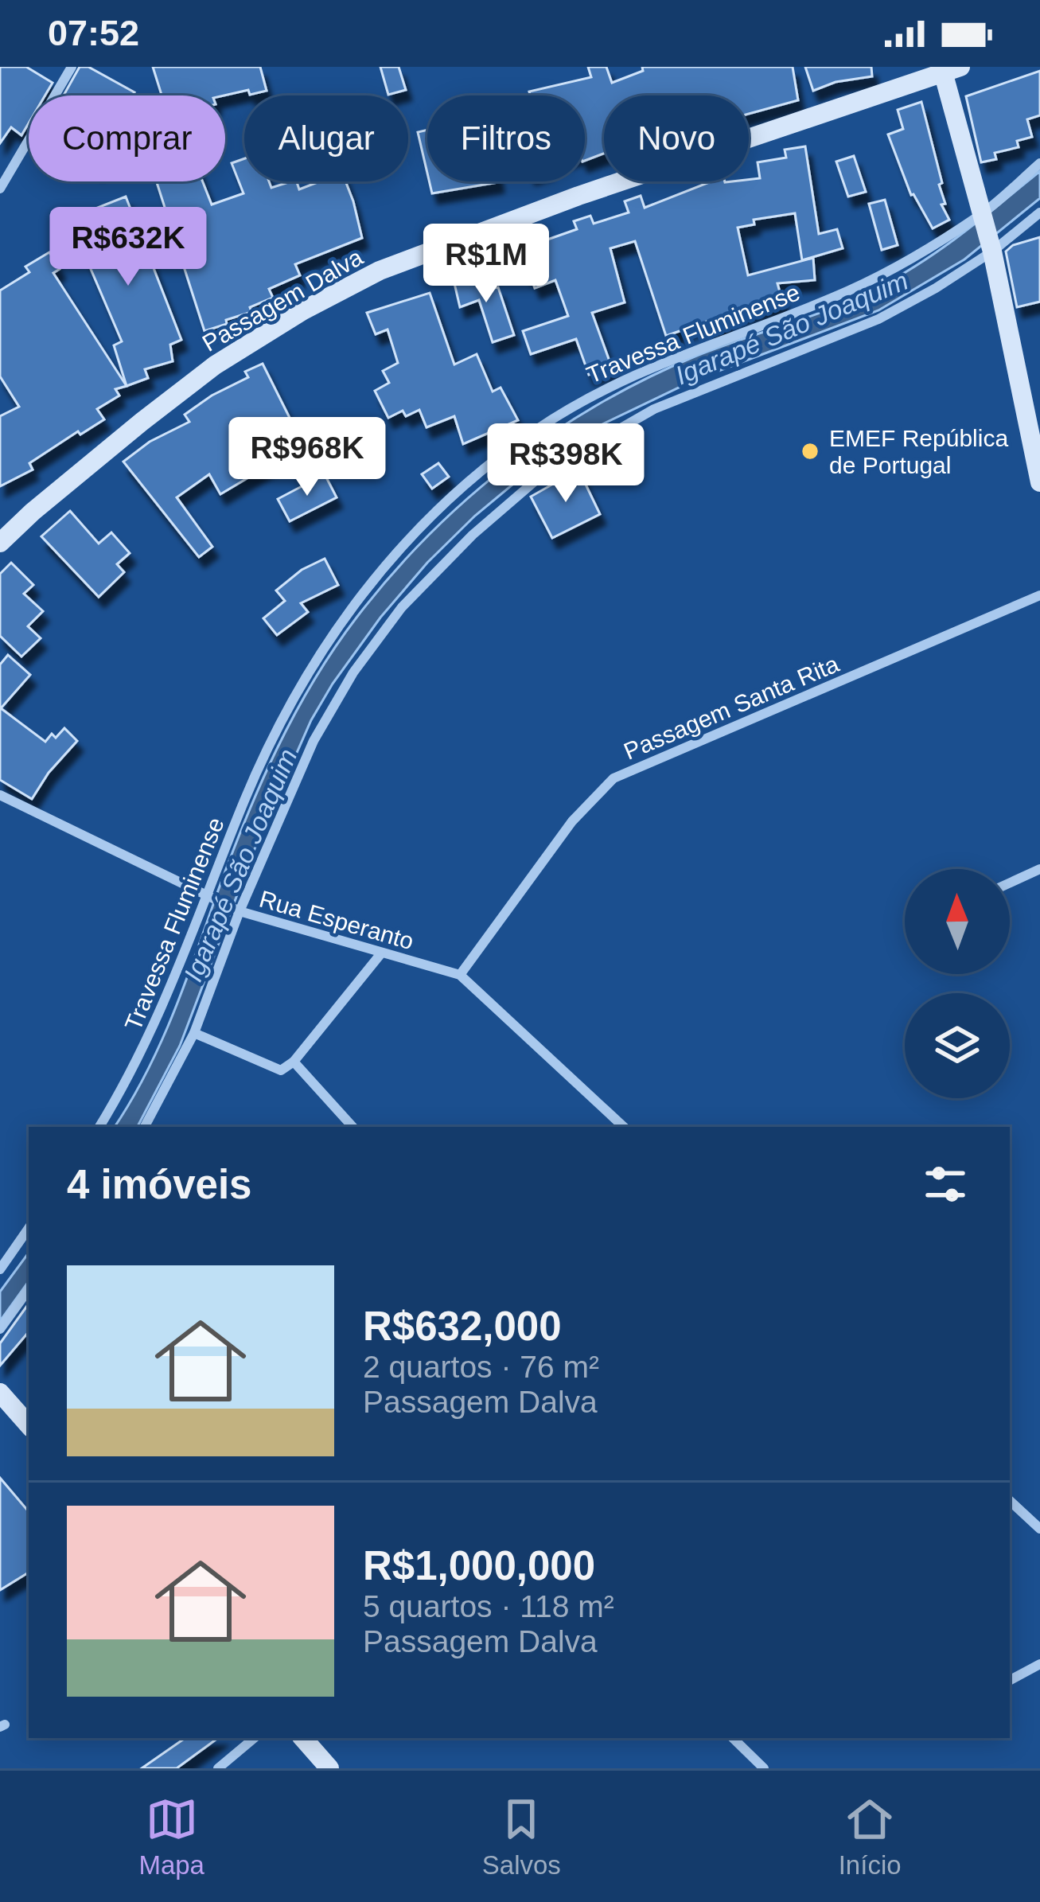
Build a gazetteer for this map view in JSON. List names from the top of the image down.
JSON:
{
  "streets": {
    "street": [
      "Passagem Dalva",
      "Travessa Fluminense",
      "Passagem Santa Rita",
      "Rua Esperanto"
    ]
  },
  "crossings": [
    ["Travessa Fluminense", "Rua Esperanto"],
    ["Passagem Santa Rita", "Rua Esperanto"]
  ],
  "water": ["Igarapé São Joaquim"],
  "places": ["EMEF República de Portugal"],
  "north": "top",
  "page": {
    "status": "07:52",
    "chip": [
      "Comprar",
      "Alugar",
      "Filtros",
      "Novo"
    ],
    "price": [
      "R$632K",
      "R$1M",
      "R$968K",
      "R$398K"
    ],
    "heading": "4 imóveis",
    "list": [
      {
        "name": "R$632,000",
        "note": "2 quartos · 76 m² · Passagem Dalva"
      },
      {
        "name": "R$1,000,000",
        "note": "5 quartos · 118 m² · Passagem Dalva"
      }
    ],
    "tabs": ["Mapa", "Salvos", "Início"]
  }
}
